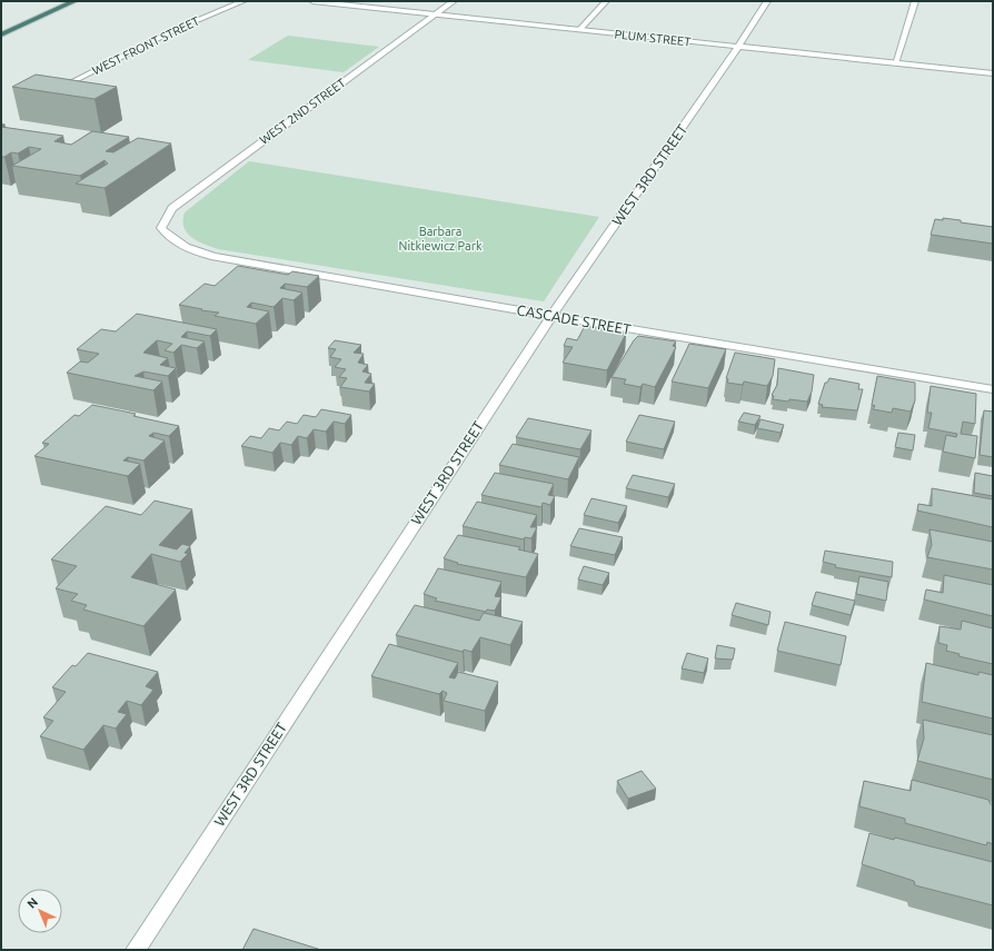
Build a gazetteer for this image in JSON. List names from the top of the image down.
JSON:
{
  "streets": {
    "street": [
      "PLUM STREET",
      "WEST FRONT STREET",
      "WEST 2ND STREET",
      "WEST 3RD STREET",
      "CASCADE STREET"
    ]
  },
  "crossings": [
    ["PLUM STREET", "WEST 2ND STREET"],
    ["PLUM STREET", "WEST 3RD STREET"],
    ["WEST 2ND STREET", "CASCADE STREET"],
    ["WEST 3RD STREET", "CASCADE STREET"]
  ],
  "parks": ["Barbara Nitkiewicz Park"],
  "north": "top left"
}
